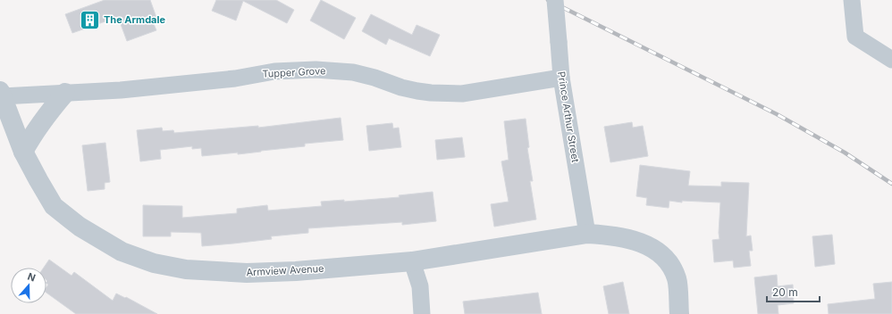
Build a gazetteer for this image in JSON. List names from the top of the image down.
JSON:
{
  "streets": {
    "street": ["Tupper Grove", "Prince Arthur Street", "Armview Avenue"]
  },
  "crossings": [
    ["Tupper Grove", "Prince Arthur Street"],
    ["Tupper Grove", "Armview Avenue"],
    ["Prince Arthur Street", "Armview Avenue"]
  ],
  "places": {
    "building": ["The Armdale"]
  },
  "scale_bar": "20 m",
  "north": "top"
}
